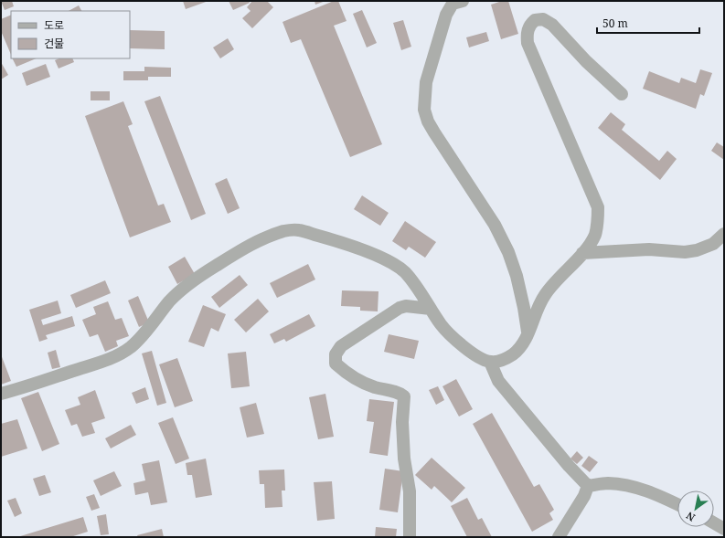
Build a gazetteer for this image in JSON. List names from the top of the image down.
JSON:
{
  "legend": ["도로", "건물"],
  "scale_bar": "50 m",
  "north": "bottom left"
}
